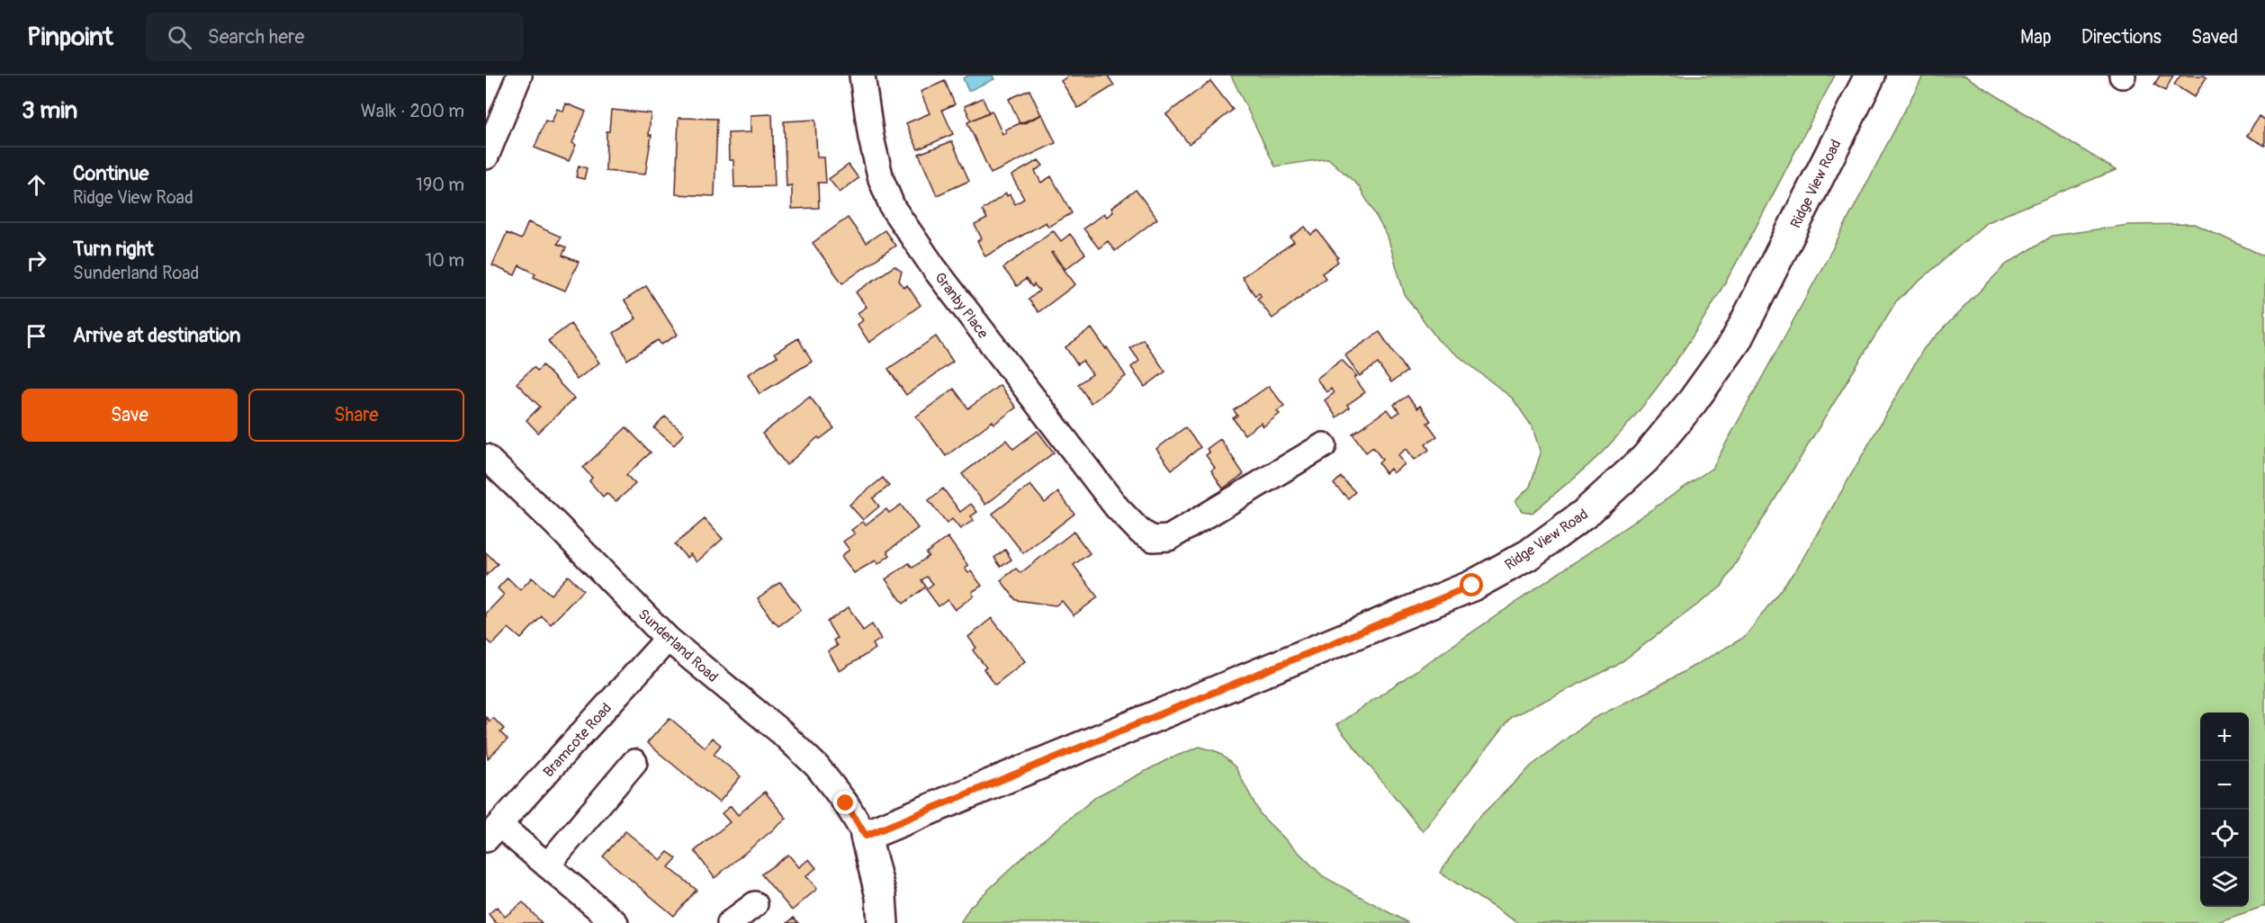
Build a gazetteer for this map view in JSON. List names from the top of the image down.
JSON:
{
  "streets": {
    "street": [
      "Ridge View Road",
      "Granby Place",
      "Sunderland Road",
      "Bramcote Road"
    ]
  },
  "crossings": [
    ["Ridge View Road", "Sunderland Road"],
    ["Sunderland Road", "Bramcote Road"]
  ],
  "page": {
    "header": "Pinpoint",
    "search": "Search here",
    "nav": ["Map", "Directions", "Saved"],
    "heading": ["3 min", "Walk · 200 m"],
    "list": [
      ["Continue", "Ridge View Road", "190 m"],
      ["Turn right", "Sunderland Road", "10 m"],
      "Arrive at destination"
    ],
    "buttons": ["Save", "Share"],
    "map_buttons": ["+", "−"]
  }
}
